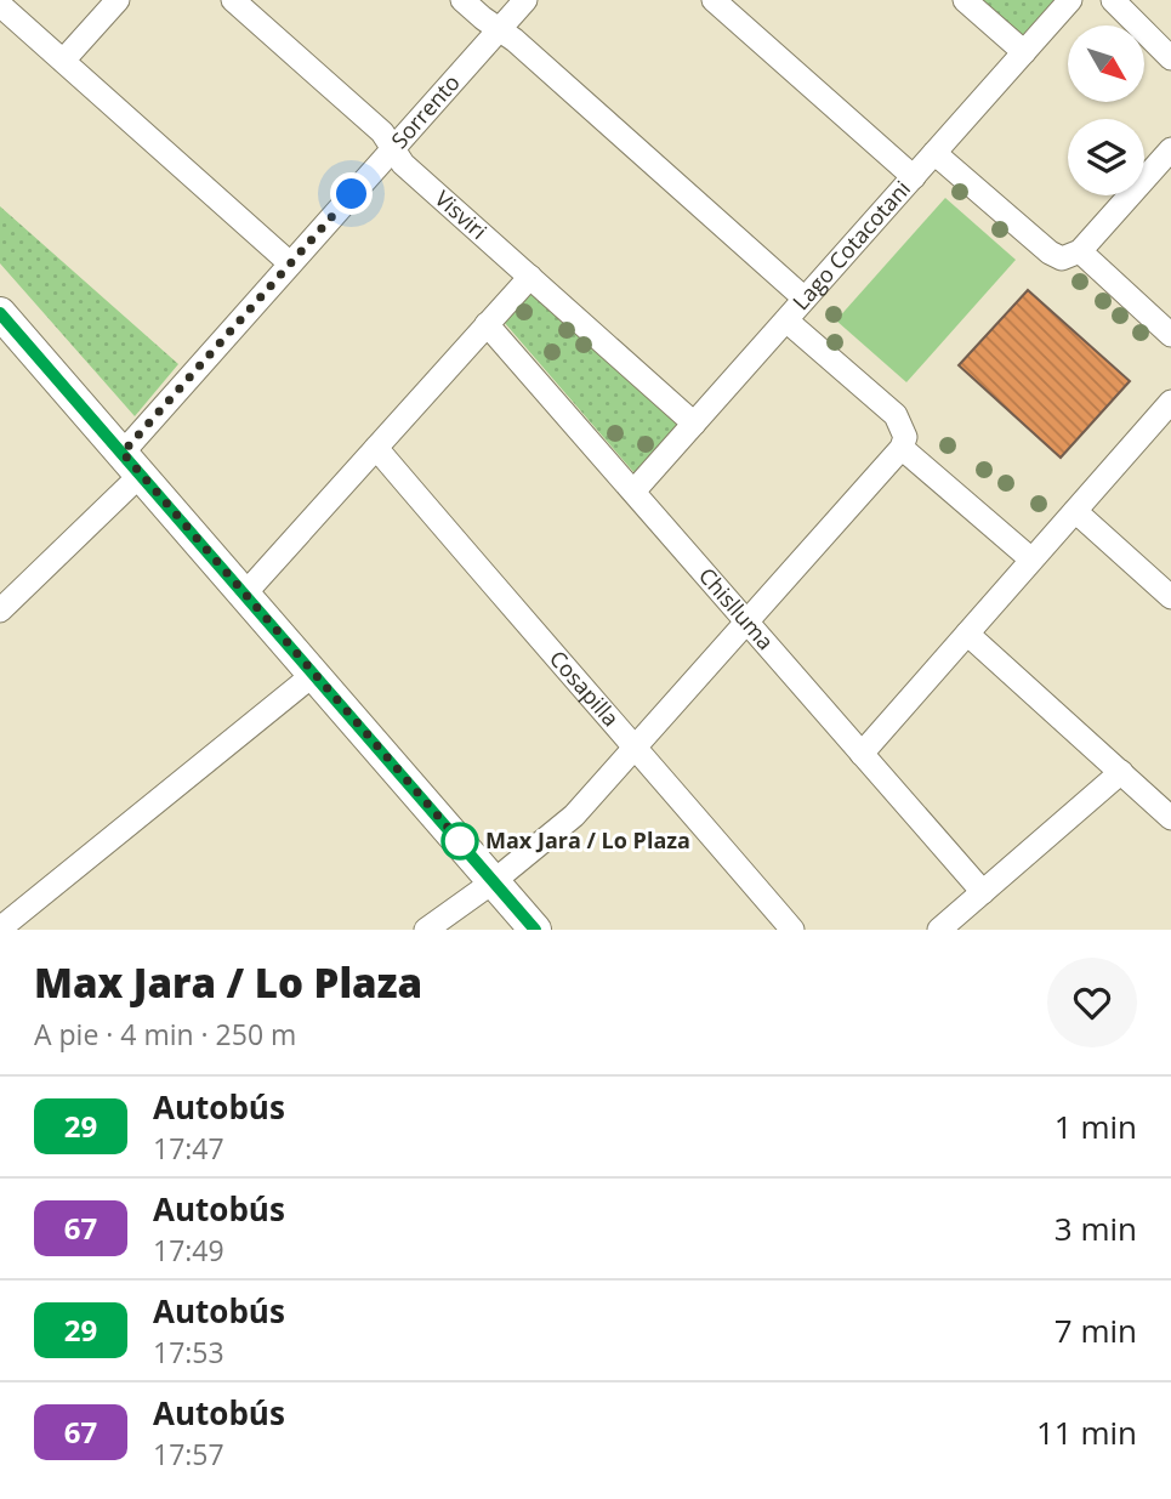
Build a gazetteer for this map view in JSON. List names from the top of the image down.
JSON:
{
  "streets": {
    "street": [
      "Sorrento",
      "Visviri",
      "Lago Cotacotani",
      "Chislluma",
      "Cosapilla"
    ]
  },
  "crossings": [
    ["Sorrento", "Visviri"],
    ["Visviri", "Lago Cotacotani"],
    ["Lago Cotacotani", "Chislluma"]
  ],
  "places": ["Max Jara / Lo Plaza"],
  "lines": ["bus line 29"],
  "north": "bottom right",
  "page": {
    "heading": ["Max Jara / Lo Plaza", "A pie · 4 min · 250 m"],
    "list": [
      {
        "mark": "29",
        "name": "Autobús",
        "note": "17:47",
        "value": "1 min"
      },
      {
        "mark": "67",
        "name": "Autobús",
        "note": "17:49",
        "value": "3 min"
      },
      {
        "mark": "29",
        "name": "Autobús",
        "note": "17:53",
        "value": "7 min"
      },
      {
        "mark": "67",
        "name": "Autobús",
        "note": "17:57",
        "value": "11 min"
      }
    ]
  }
}
